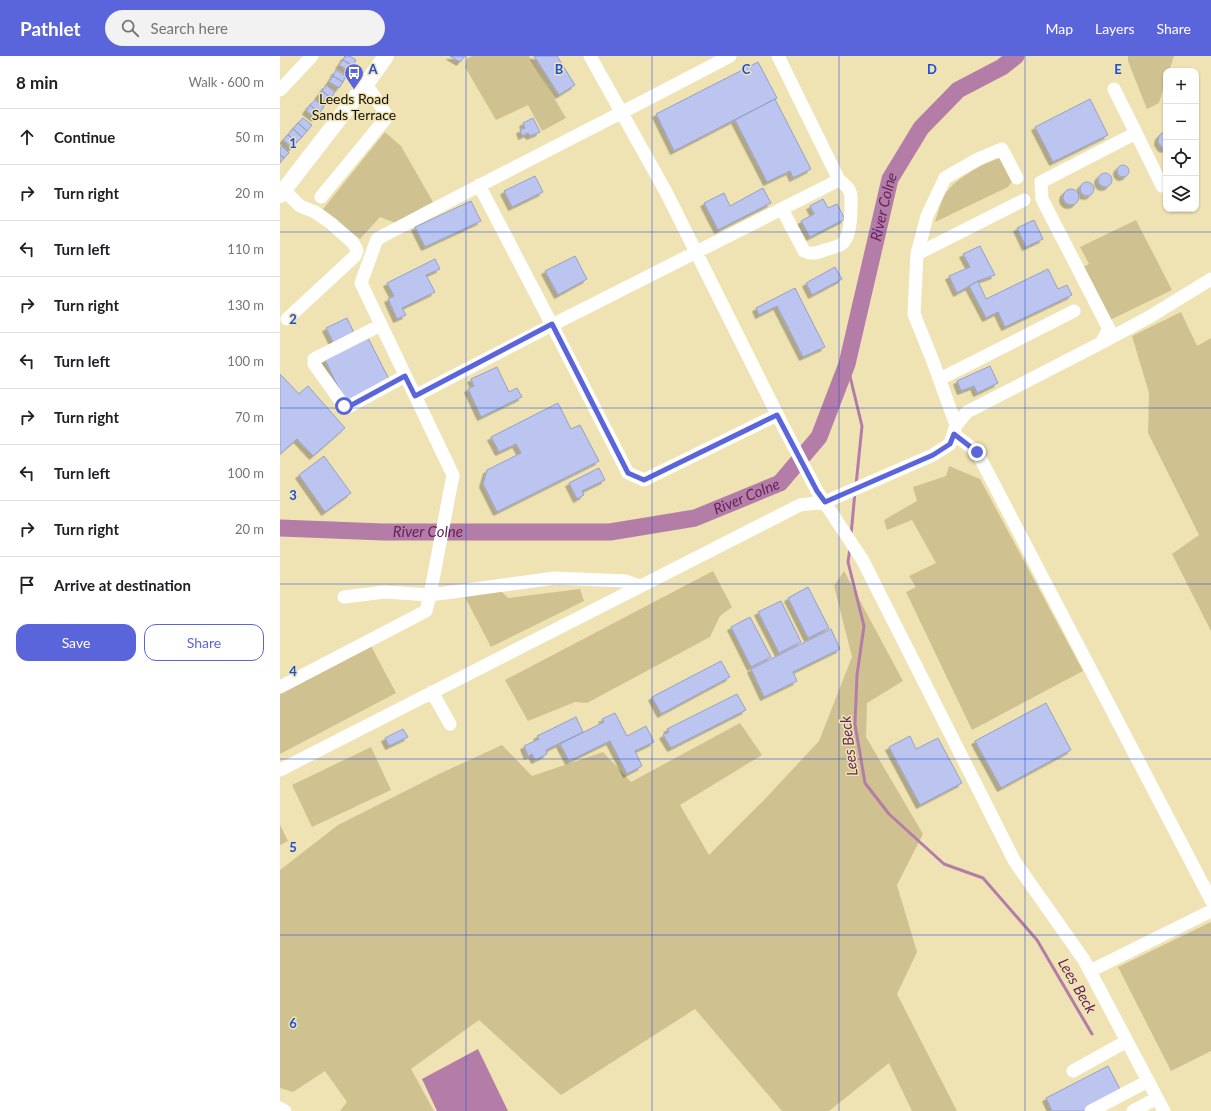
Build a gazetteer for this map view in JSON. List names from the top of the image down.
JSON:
{
  "water": ["River Colne", "Lees Beck"],
  "places": {
    "bus stop": ["Leeds Road Sands Terrace"]
  },
  "page": {
    "header": "Pathlet",
    "search": "Search here",
    "nav": ["Map", "Layers", "Share"],
    "heading": ["8 min", "Walk · 600 m"],
    "map_buttons": ["+", "−"],
    "list": [
      ["Continue", "50 m"],
      ["Turn right", "20 m"],
      ["Turn left", "110 m"],
      ["Turn right", "130 m"],
      ["Turn left", "100 m"],
      ["Turn right", "70 m"],
      ["Turn left", "100 m"],
      ["Turn right", "20 m"],
      "Arrive at destination"
    ],
    "buttons": ["Save", "Share"]
  },
  "grid": {
    "columns": [
      "A",
      "B",
      "C",
      "D",
      "E"
    ],
    "rows": [
      "1",
      "2",
      "3",
      "4",
      "5",
      "6"
    ]
  }
}
